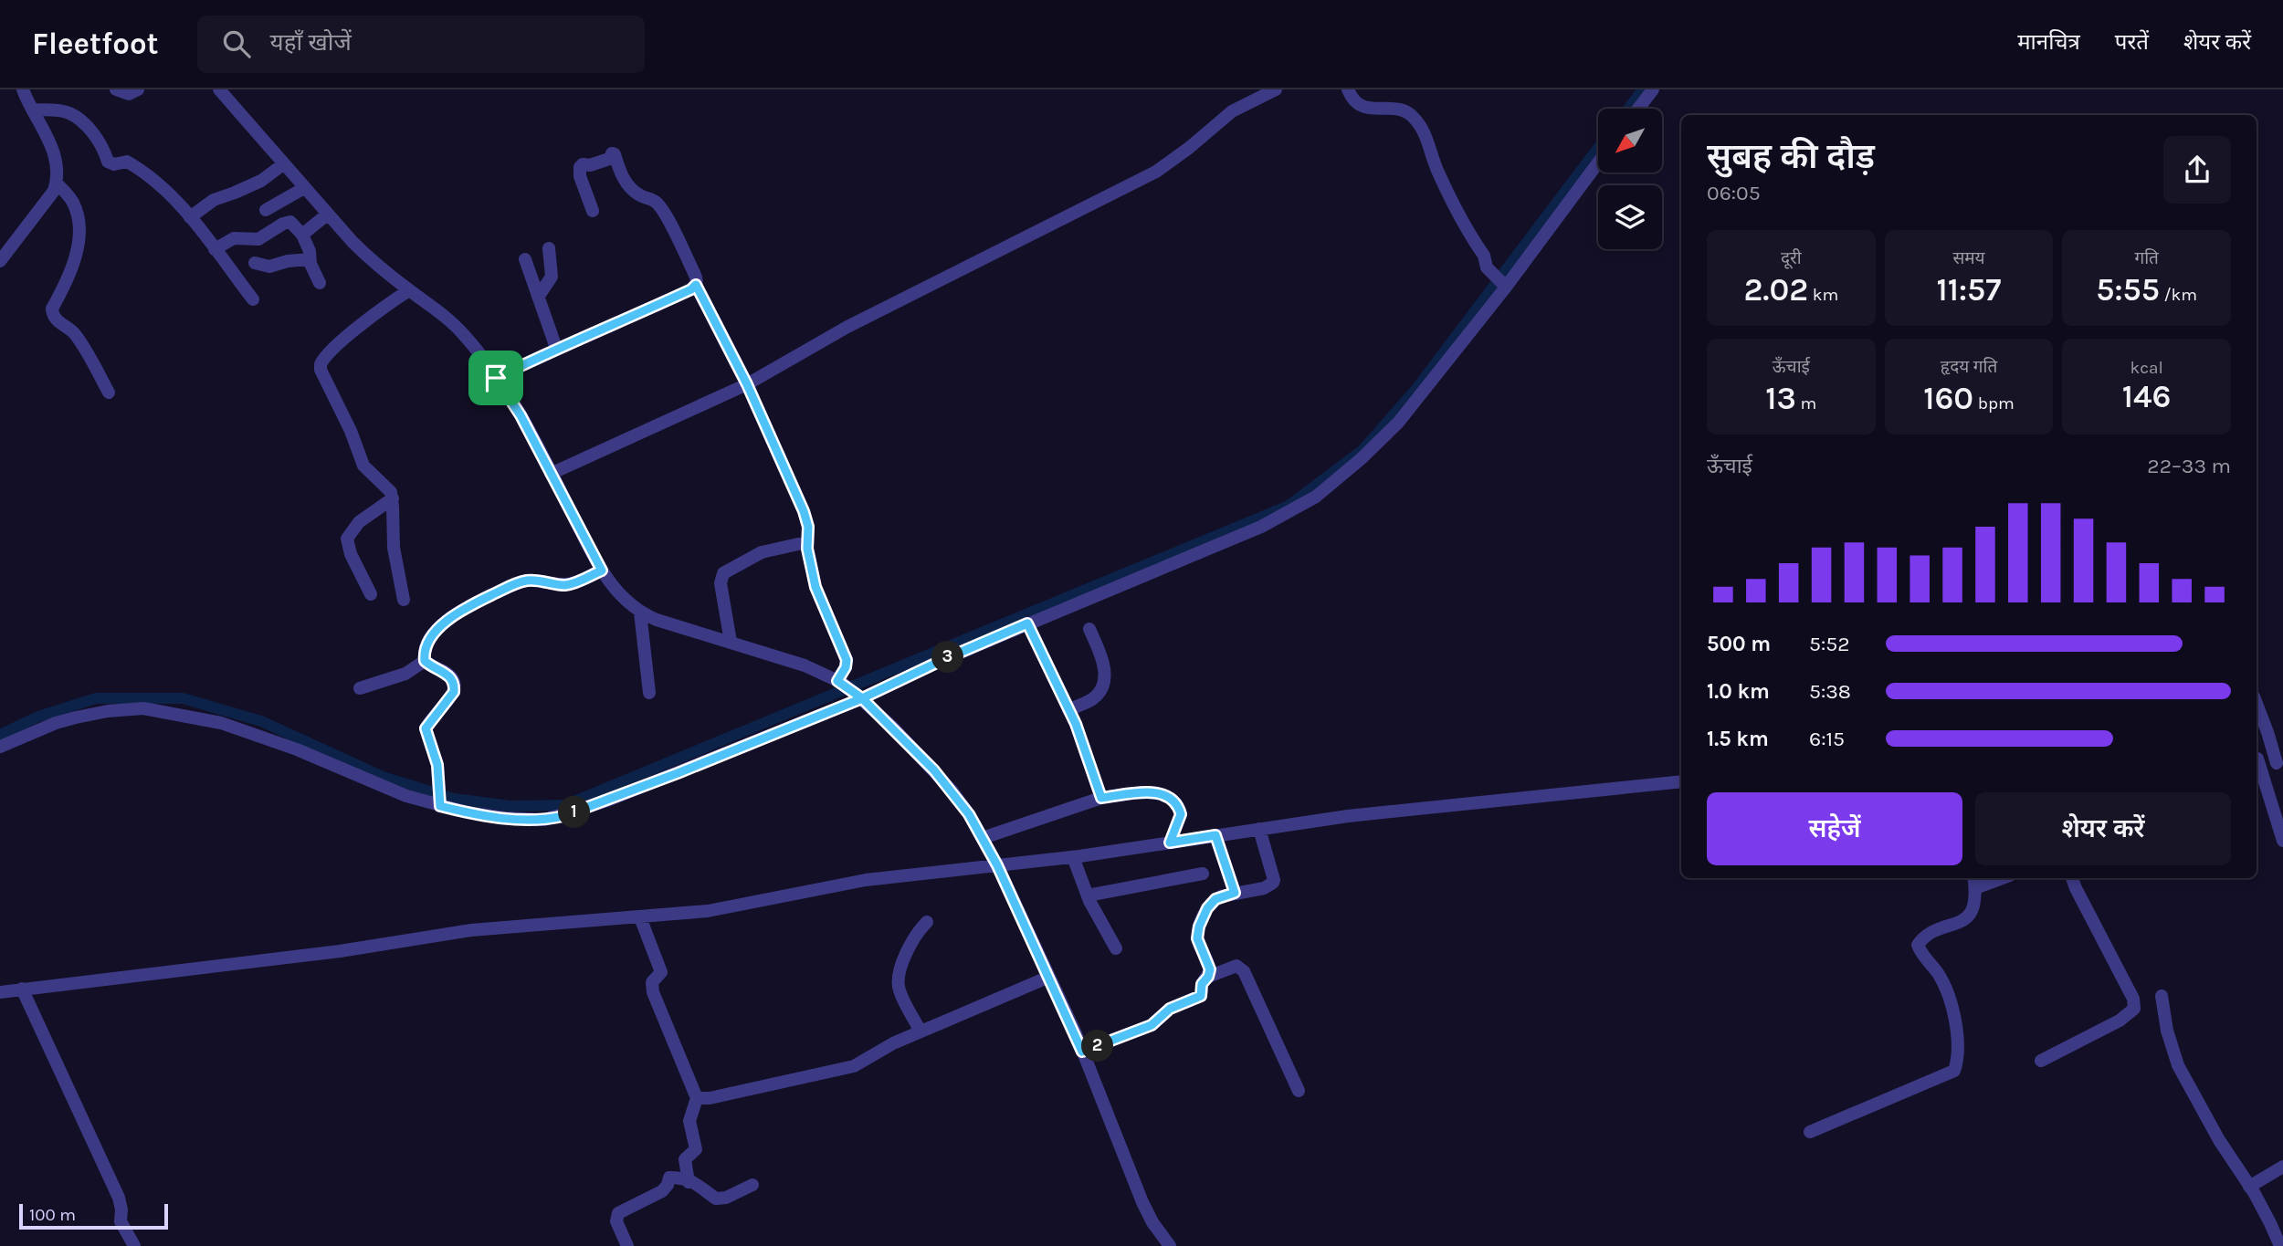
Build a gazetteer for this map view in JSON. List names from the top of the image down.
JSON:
{
  "scale_bar": "100 m",
  "north": "bottom left",
  "page": {
    "header": "Fleetfoot",
    "search": "यहाँ खोजें",
    "nav": ["मानचित्र", "परतें", "शेयर करें"],
    "heading": ["सुबह की दौड़", "06:05"],
    "stats": [
      ["दूरी", "2.02 km"],
      ["समय", "11:57"],
      ["गति", "5:55 /km"],
      ["ऊँचाई", "13 m"],
      ["हृदय गति", "160 bpm"],
      ["kcal", "146"]
    ],
    "chart": ["ऊँचाई", "22–33 m"],
    "list": [
      {
        "name": "500 m",
        "note": "5:52"
      },
      {
        "name": "1.0 km",
        "note": "5:38"
      },
      {
        "name": "1.5 km",
        "note": "6:15"
      }
    ],
    "pins": ["3", "1", "2"],
    "buttons": ["सहेजें", "शेयर करें"],
    "scale": "100 m"
  }
}
